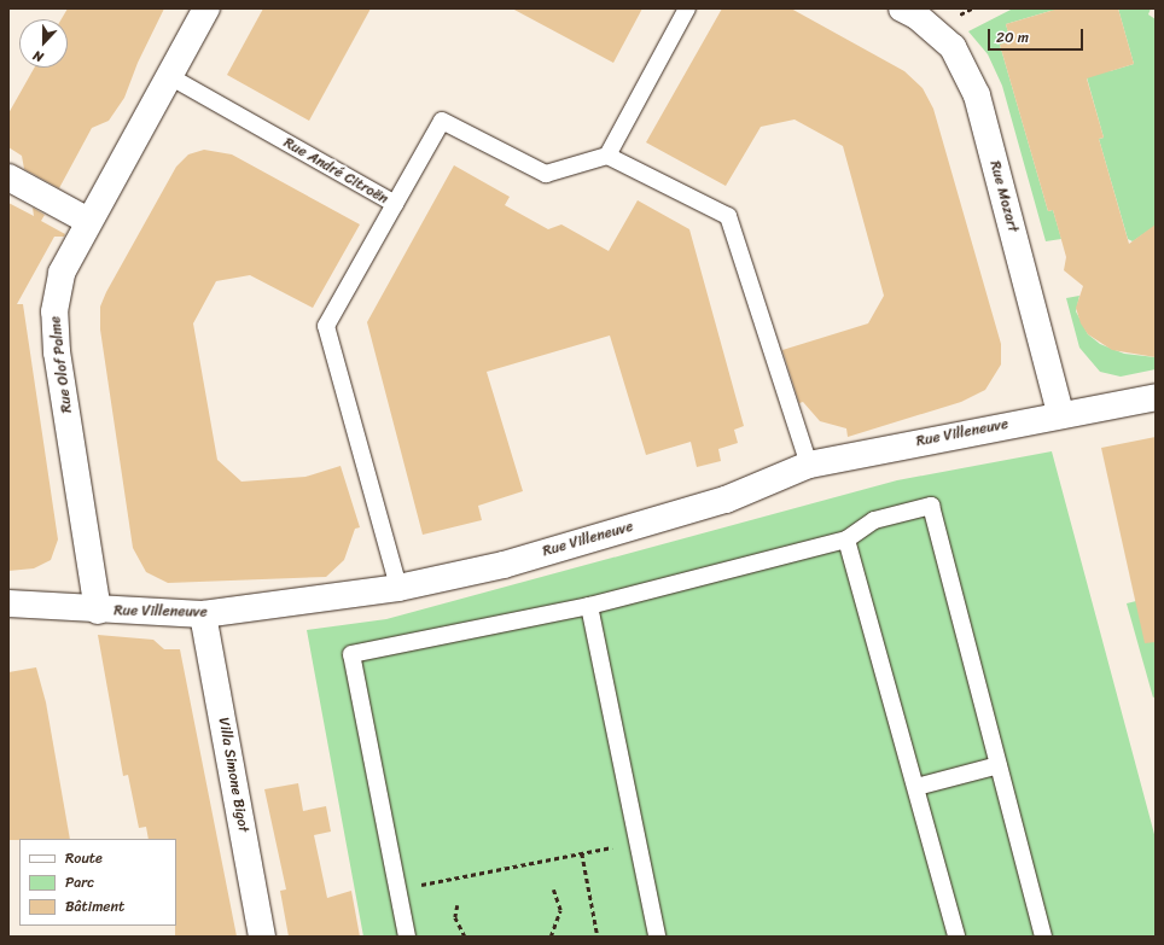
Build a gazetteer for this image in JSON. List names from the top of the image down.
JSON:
{
  "streets": {
    "street": [
      "Rue Mozart",
      "Rue Olof Palme",
      "Rue Villeneuve",
      "Villa Simone Bigot"
    ],
    "lane": ["Rue André Citroën"]
  },
  "crossings": [
    ["Rue André Citroën", "Rue Olof Palme"],
    ["Rue Mozart", "Rue Villeneuve"],
    ["Rue Olof Palme", "Rue Villeneuve"],
    ["Rue Villeneuve", "Villa Simone Bigot"]
  ],
  "legend": ["Route", "Parc", "Bâtiment"],
  "scale_bar": "20 m",
  "north": "bottom"
}
